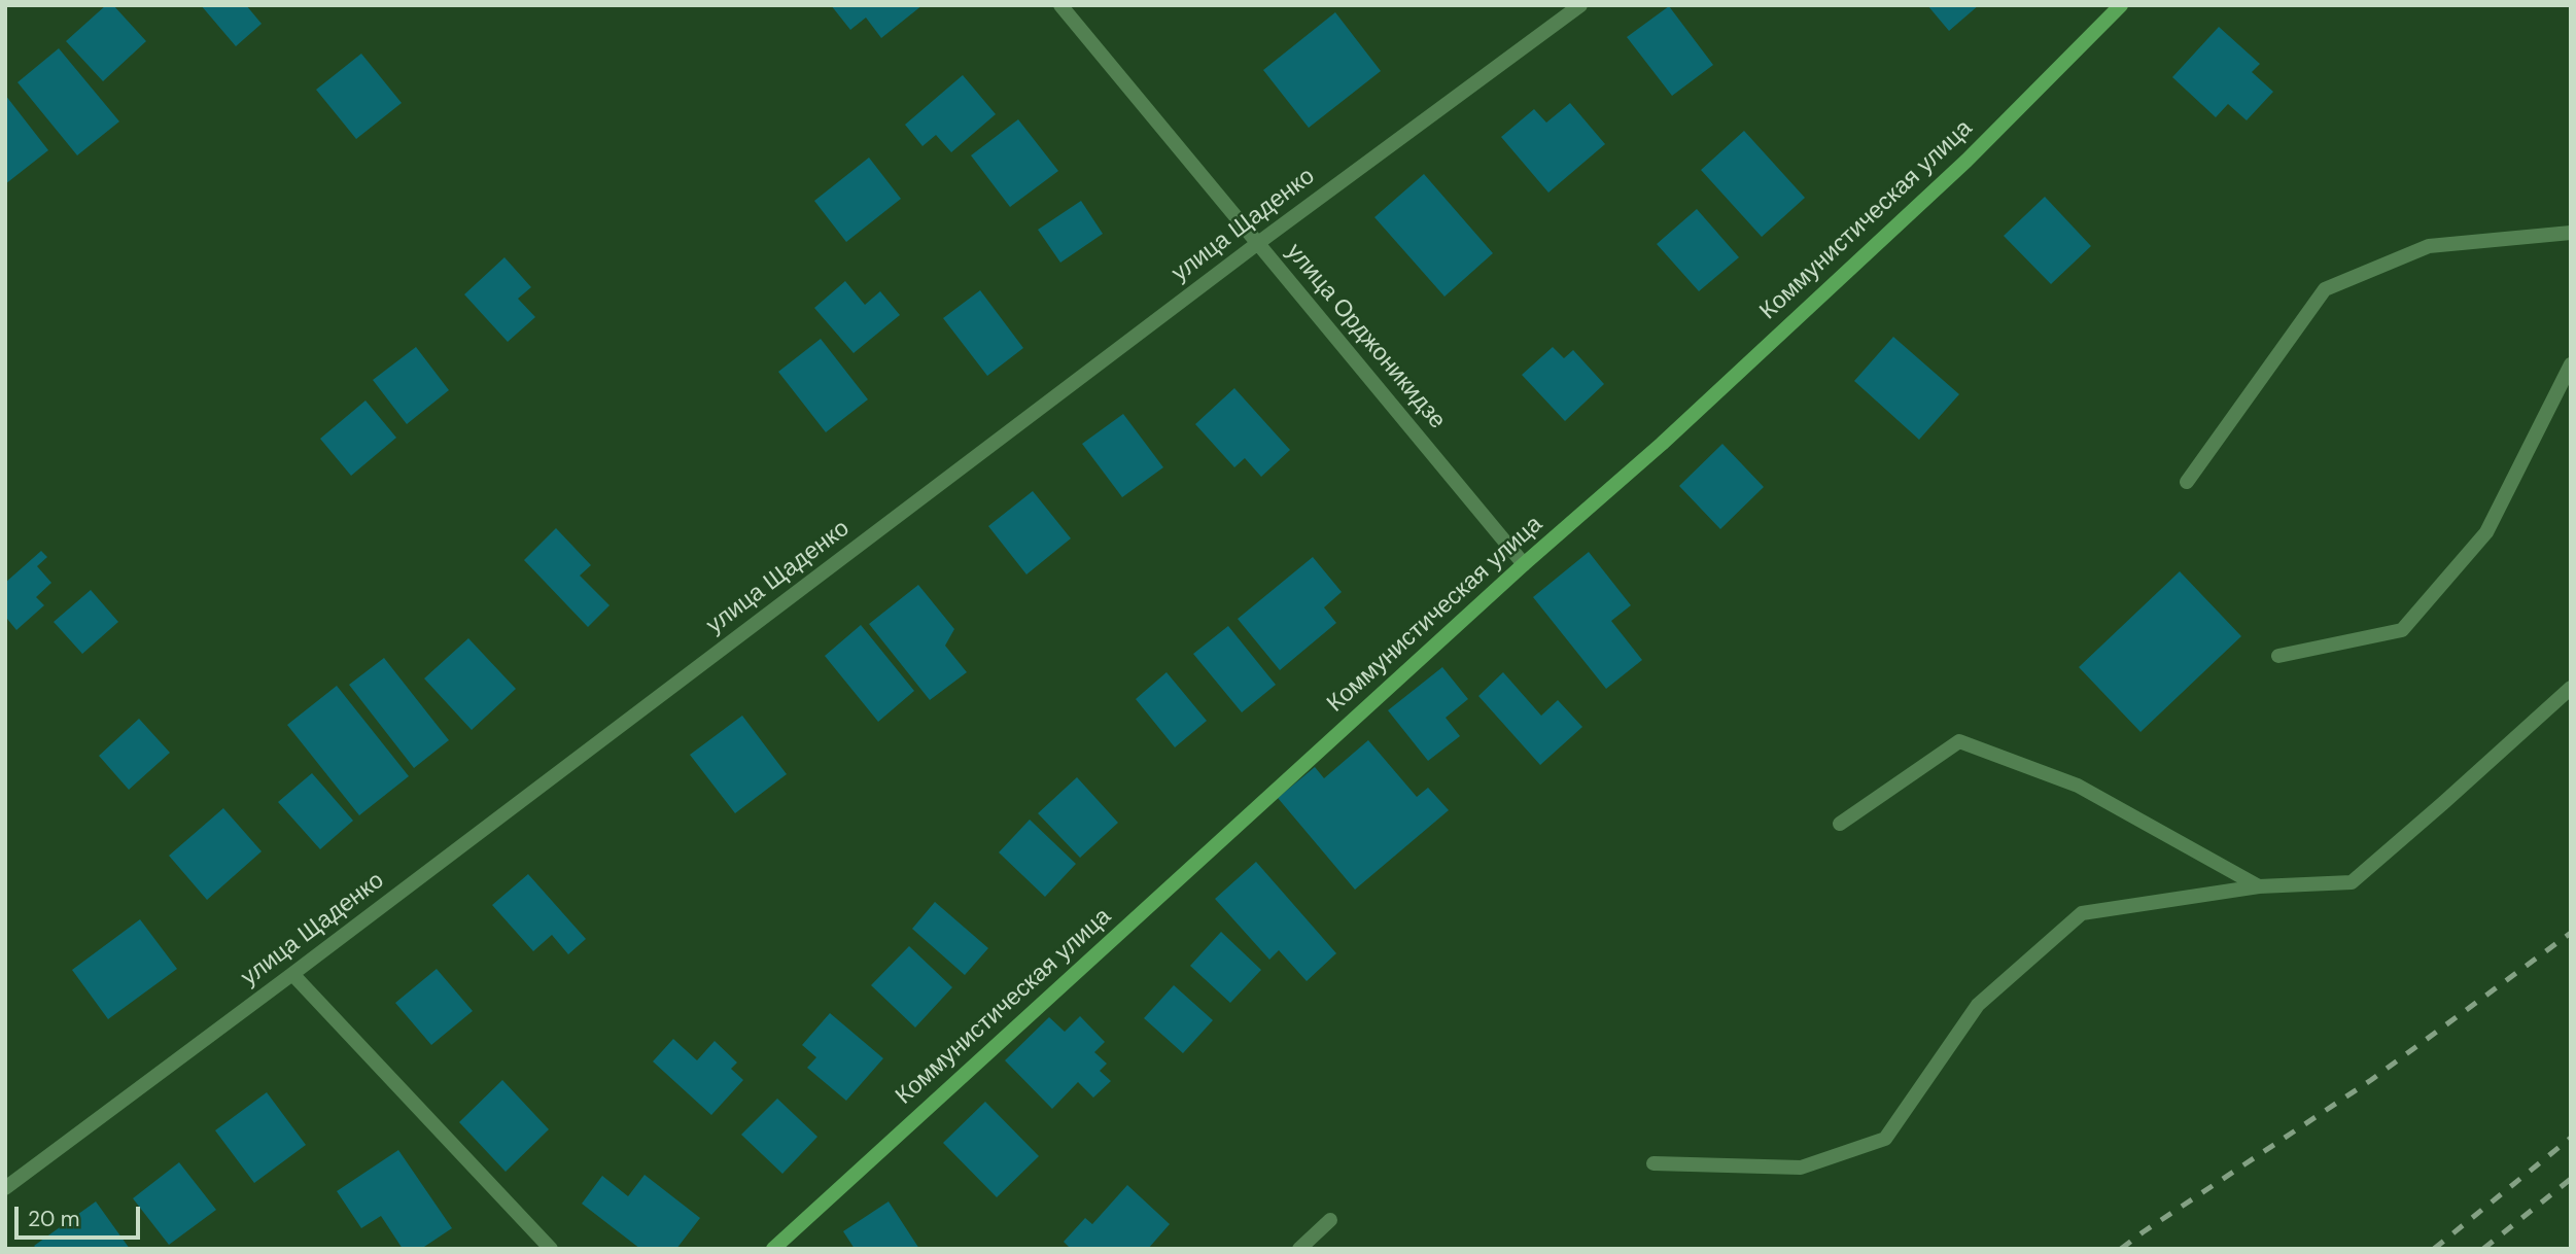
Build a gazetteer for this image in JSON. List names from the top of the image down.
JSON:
{
  "streets": {
    "street": ["Коммунистическая улица", "улица Щаденко", "улица Орджоникидзе"]
  },
  "crossings": [
    ["Коммунистическая улица", "улица Орджоникидзе"],
    ["улица Щаденко", "улица Орджоникидзе"]
  ],
  "scale_bar": "20 m"
}
